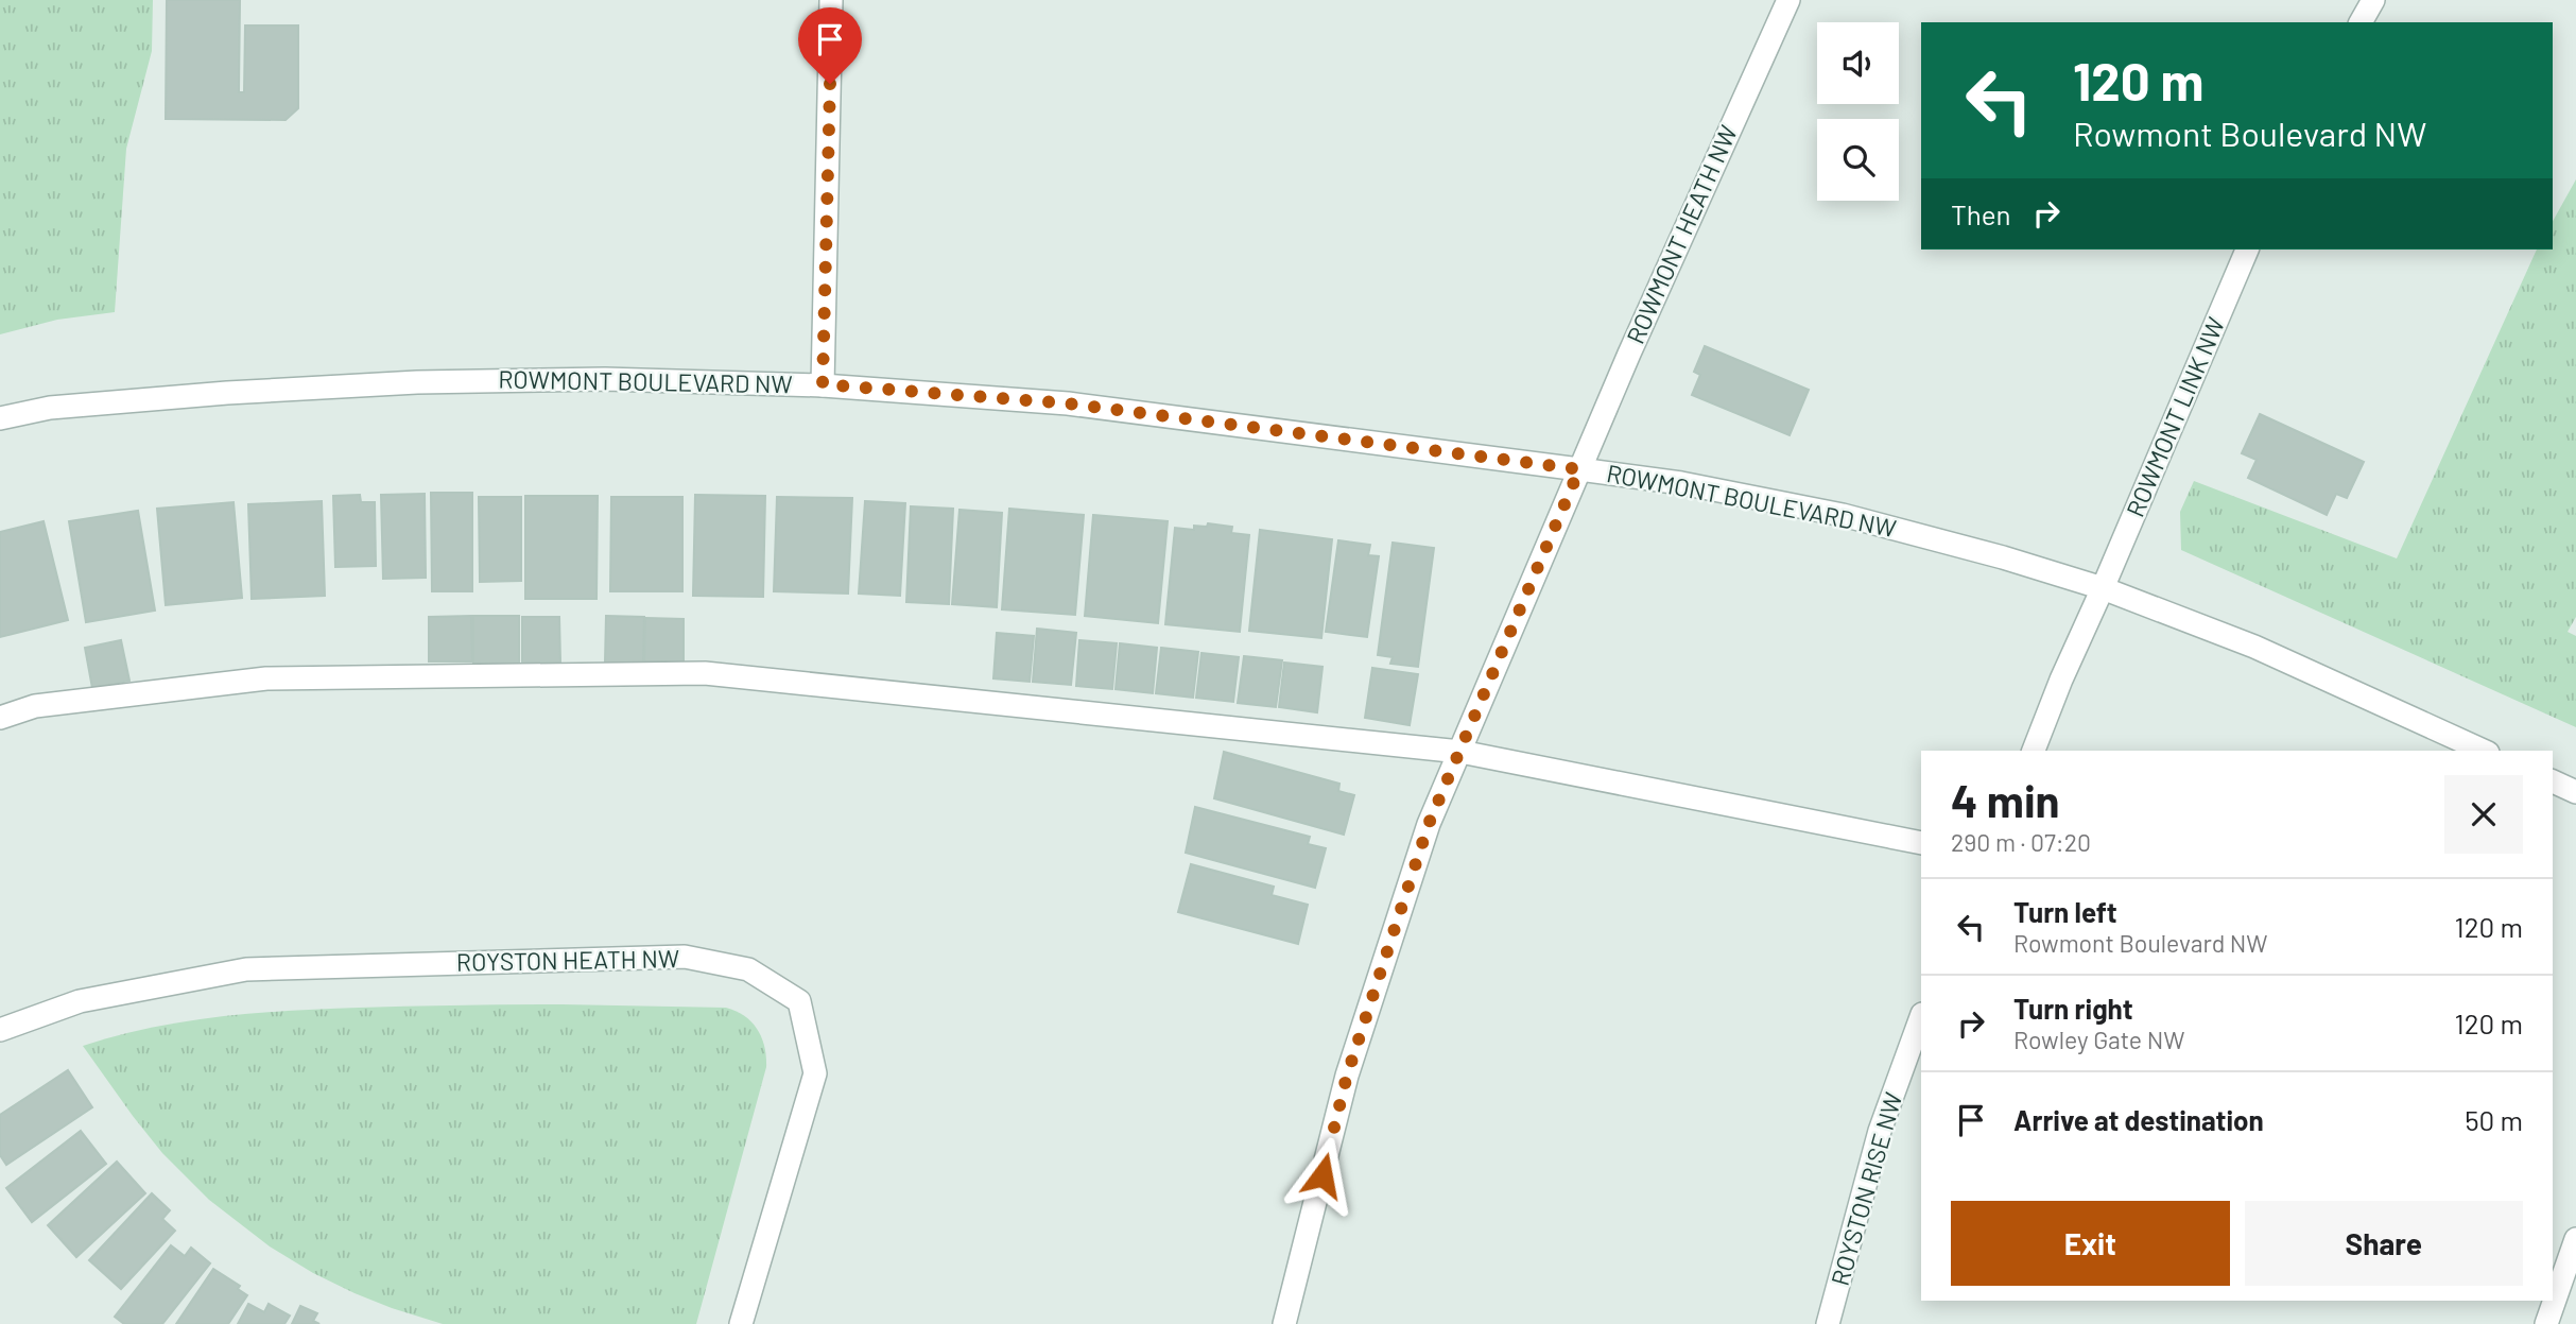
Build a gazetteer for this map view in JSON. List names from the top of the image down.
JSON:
{
  "streets": {
    "street": [
      "ROWMONT HEATH NW",
      "ROWMONT BOULEVARD NW",
      "ROWMONT LINK NW",
      "ROYSTON HEATH NW",
      "ROYSTON RISE NW"
    ]
  },
  "crossings": [
    ["ROWMONT HEATH NW", "ROWMONT BOULEVARD NW"],
    ["ROWMONT BOULEVARD NW", "ROWMONT LINK NW"]
  ],
  "page": {
    "turn": ["120 m", "Rowmont Boulevard NW"],
    "then": "Then",
    "heading": ["4 min", "290 m · 07:20"],
    "list": [
      {
        "name": "Turn left",
        "note": "Rowmont Boulevard NW",
        "value": "120 m"
      },
      {
        "name": "Turn right",
        "note": "Rowley Gate NW",
        "value": "120 m"
      },
      {
        "name": "Arrive at destination",
        "value": "50 m"
      }
    ],
    "buttons": ["Exit", "Share"]
  }
}
